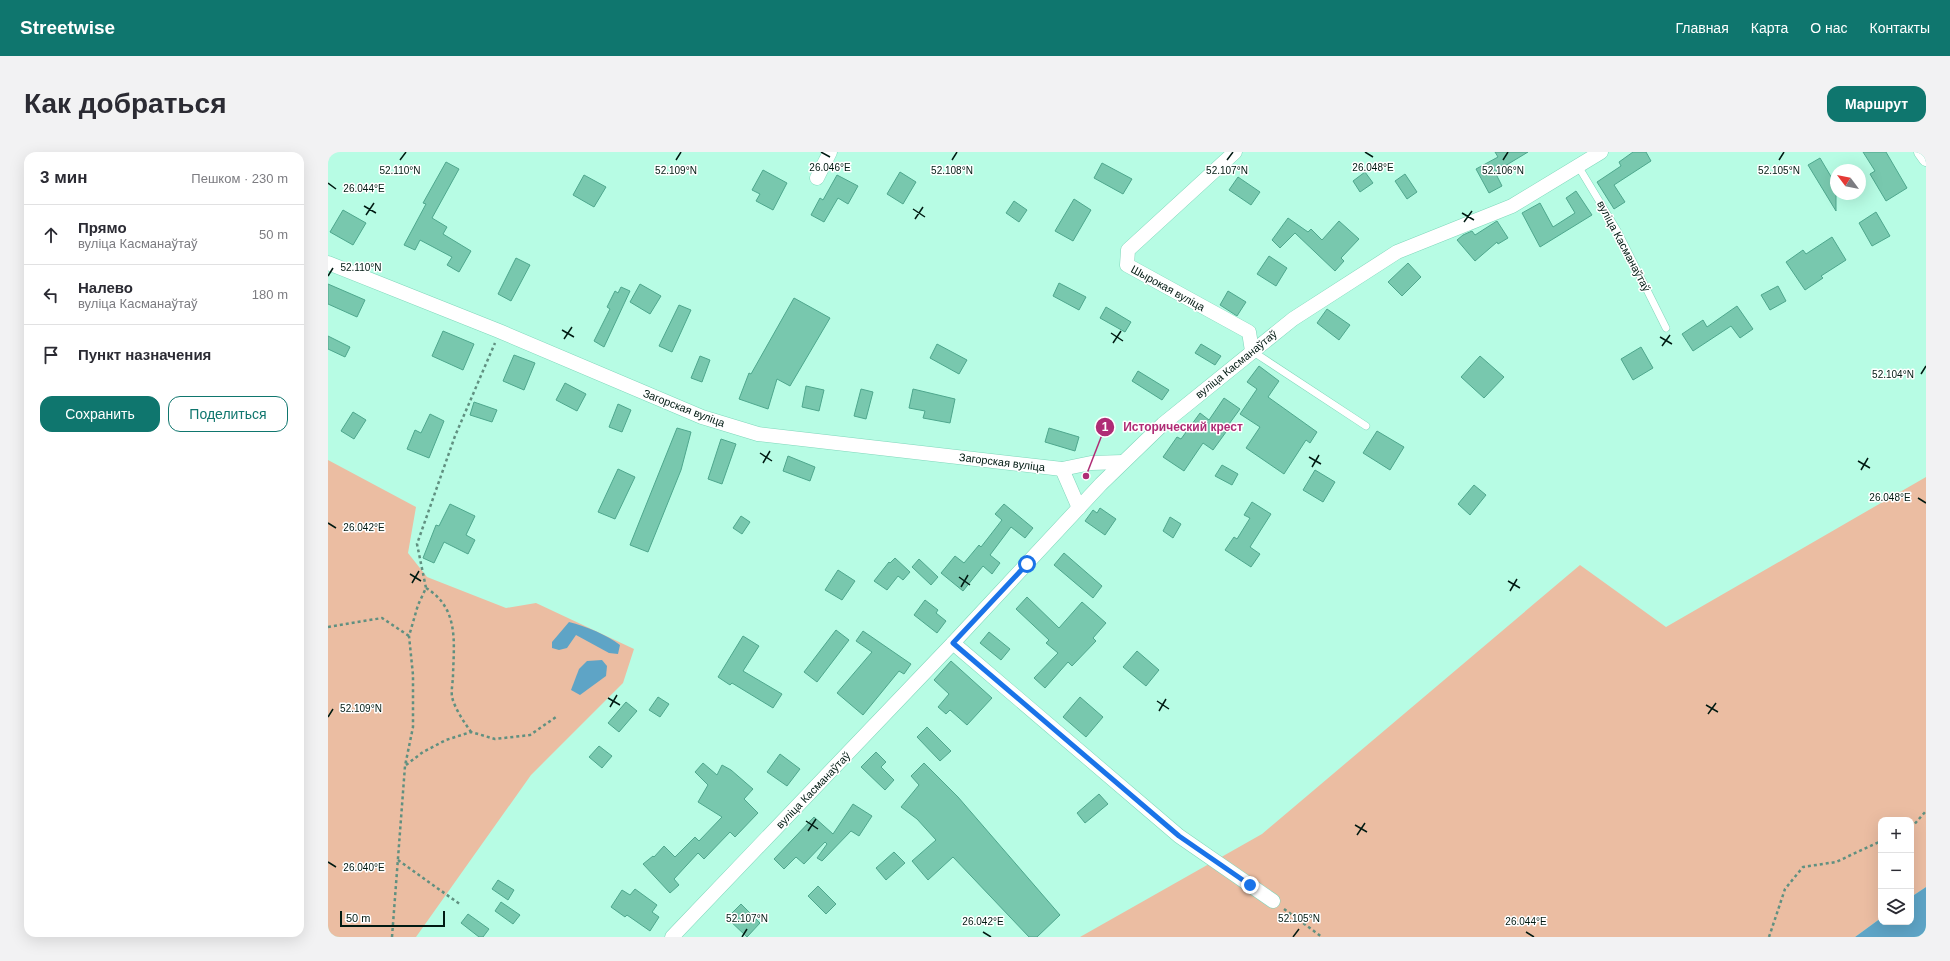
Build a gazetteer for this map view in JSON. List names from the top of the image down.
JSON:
{
  "streets": {
    "street": ["вуліца Касманаўтаў", "Шырокая вуліца", "Загорская вуліца"]
  },
  "crossings": [
    ["вуліца Касманаўтаў", "Шырокая вуліца"],
    ["вуліца Касманаўтаў", "Загорская вуліца"]
  ],
  "places": ["Исторический крест"],
  "scale_bar": "50 m",
  "north": "top left",
  "page": {
    "header": "Streetwise",
    "nav": [
      "Главная",
      "Карта",
      "О нас",
      "Контакты"
    ],
    "buttons": [
      "Маршрут",
      ["Сохранить", "Поделиться"]
    ],
    "title": "Как добраться",
    "heading": ["3 мин", "Пешком · 230 m"],
    "list": [
      ["Прямо", "вуліца Касманаўтаў", "50 m"],
      ["Налево", "вуліца Касманаўтаў", "180 m"],
      "Пункт назначения"
    ],
    "map_buttons": ["+", "−"],
    "scale": "50 m"
  },
  "coordinates": [
    "26.046°E",
    "26.048°E",
    "52.110°N",
    "52.109°N",
    "52.108°N",
    "52.107°N",
    "52.106°N",
    "52.105°N",
    "26.044°E",
    "52.104°N",
    "26.042°E",
    "26.040°E"
  ]
}
